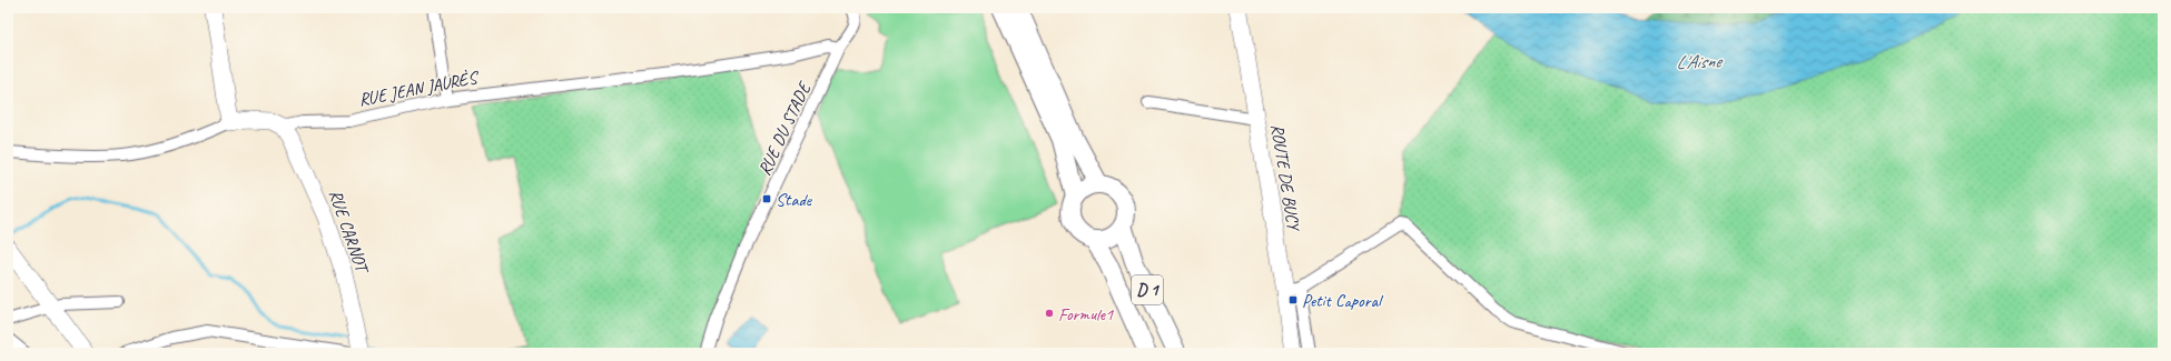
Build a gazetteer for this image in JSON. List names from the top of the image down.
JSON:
{
  "streets": {
    "main road": ["D 1"],
    "street": [
      "RUE JEAN JAURÈS",
      "RUE DU STADE",
      "ROUTE DE BUCY",
      "RUE CARNOT"
    ]
  },
  "crossings": [
    ["RUE JEAN JAURÈS", "RUE DU STADE"],
    ["RUE JEAN JAURÈS", "RUE CARNOT"]
  ],
  "water": ["L'Aisne"],
  "places": {
    "transit": ["Stade", "Petit Caporal"],
    "other": ["Formule1"]
  }
}
